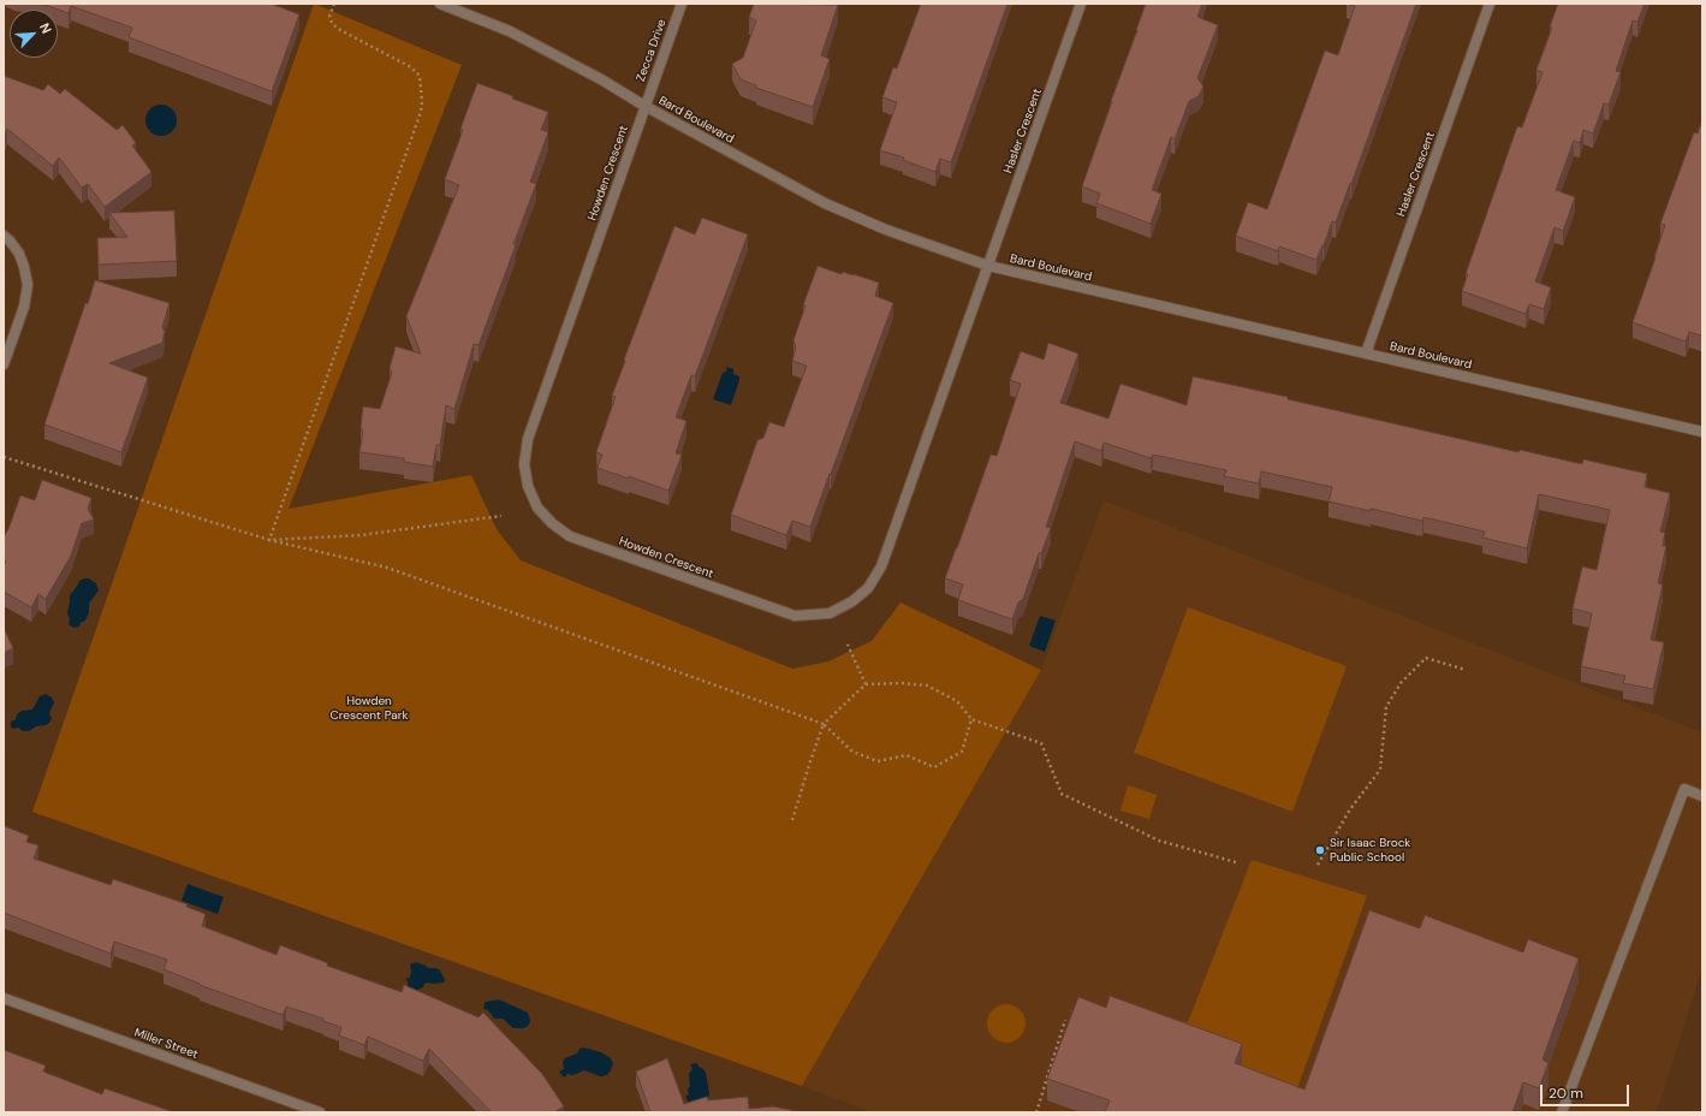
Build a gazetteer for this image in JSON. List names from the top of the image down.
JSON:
{
  "streets": {
    "street": [
      "Zecca Drive",
      "Bard Boulevard",
      "Hasler Crescent",
      "Howden Crescent",
      "Miller Street"
    ]
  },
  "crossings": [
    ["Zecca Drive", "Bard Boulevard"],
    ["Zecca Drive", "Howden Crescent"],
    ["Bard Boulevard", "Hasler Crescent"],
    ["Bard Boulevard", "Howden Crescent"],
    ["Hasler Crescent", "Howden Crescent"]
  ],
  "parks": ["Howden Crescent Park"],
  "places": ["Sir Isaac Brock Public School"],
  "scale_bar": "20 m",
  "north": "top right"
}
